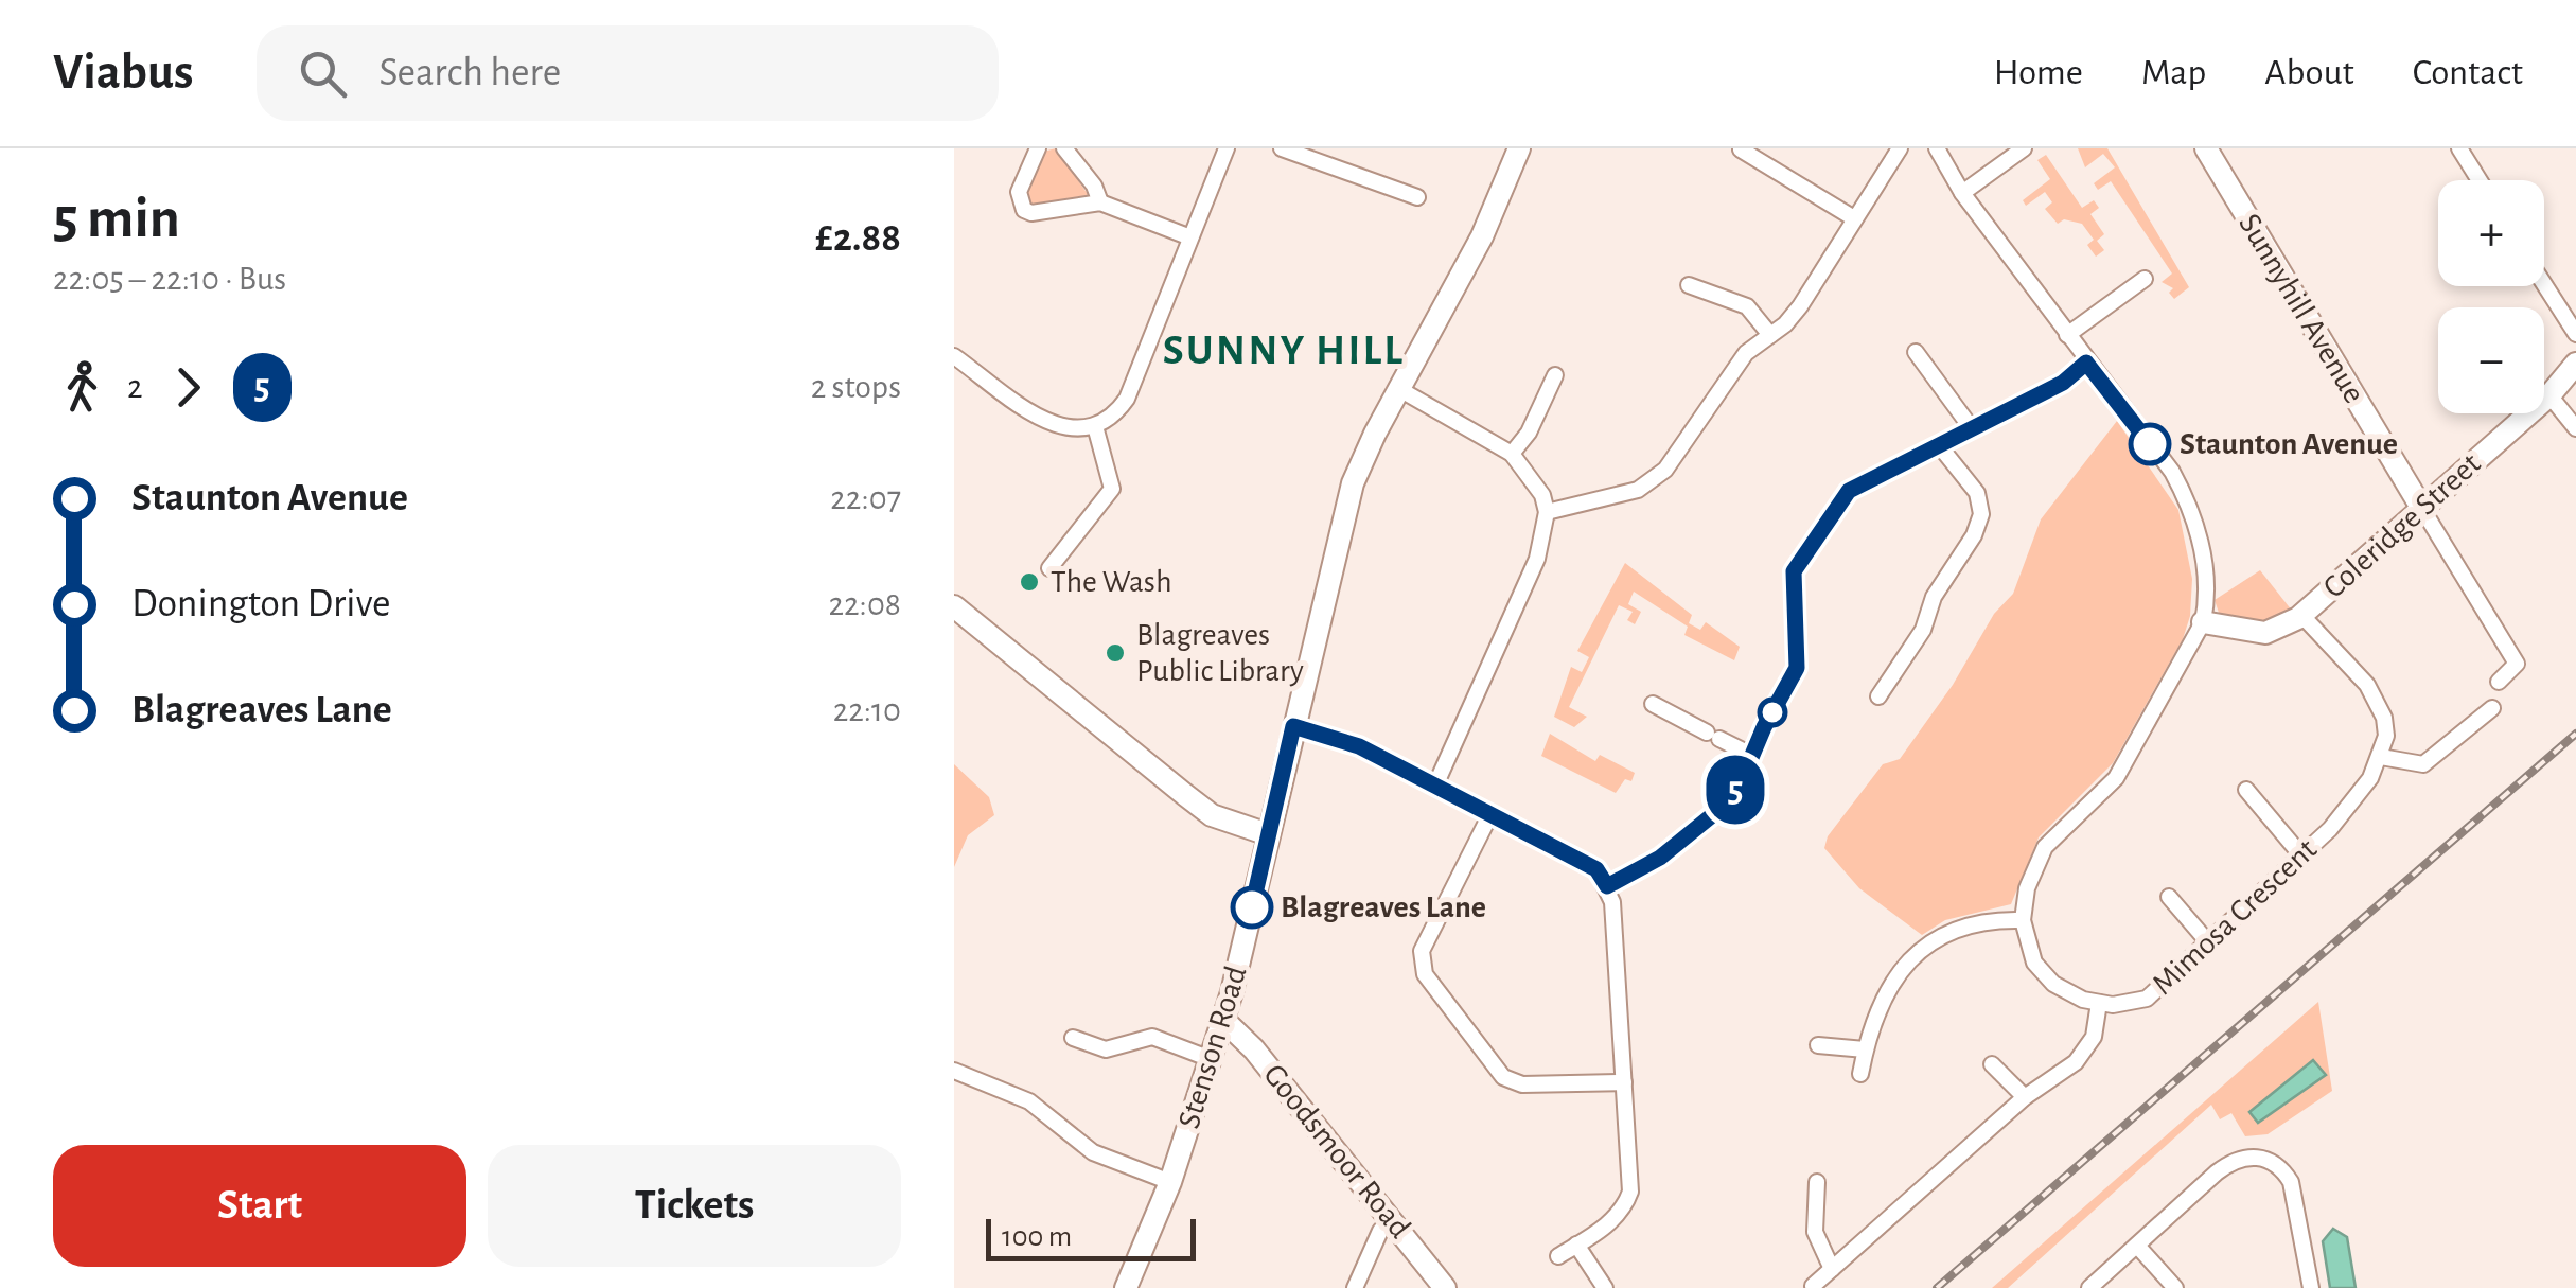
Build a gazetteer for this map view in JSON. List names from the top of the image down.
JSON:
{
  "streets": {
    "street": [
      "Sunnyhill Avenue",
      "Coleridge Street",
      "Mimosa Crescent",
      "Stenson Road",
      "Goodsmoor Road"
    ]
  },
  "crossings": [
    ["Sunnyhill Avenue", "Coleridge Street"],
    ["Stenson Road", "Goodsmoor Road"]
  ],
  "districts": ["SUNNY HILL"],
  "places": [
    "Staunton Avenue",
    "The Wash",
    "Blagreaves Public Library",
    "Blagreaves Lane"
  ],
  "lines": ["bus line 5"],
  "scale_bar": "100 m",
  "page": {
    "header": "Viabus",
    "search": "Search here",
    "nav": [
      "Home",
      "Map",
      "About",
      "Contact"
    ],
    "heading": ["5 min", "22:05 – 22:10 · Bus", "£2.88"],
    "on_map": "5",
    "map_buttons": ["+", "−"],
    "legs": ["2", "5", "2 stops"],
    "list": [
      {
        "name": "Staunton Avenue",
        "value": "22:07"
      },
      {
        "name": "Donington Drive",
        "value": "22:08"
      },
      {
        "name": "Blagreaves Lane",
        "value": "22:10"
      }
    ],
    "buttons": ["Start", "Tickets"],
    "scale": "100 m"
  }
}
